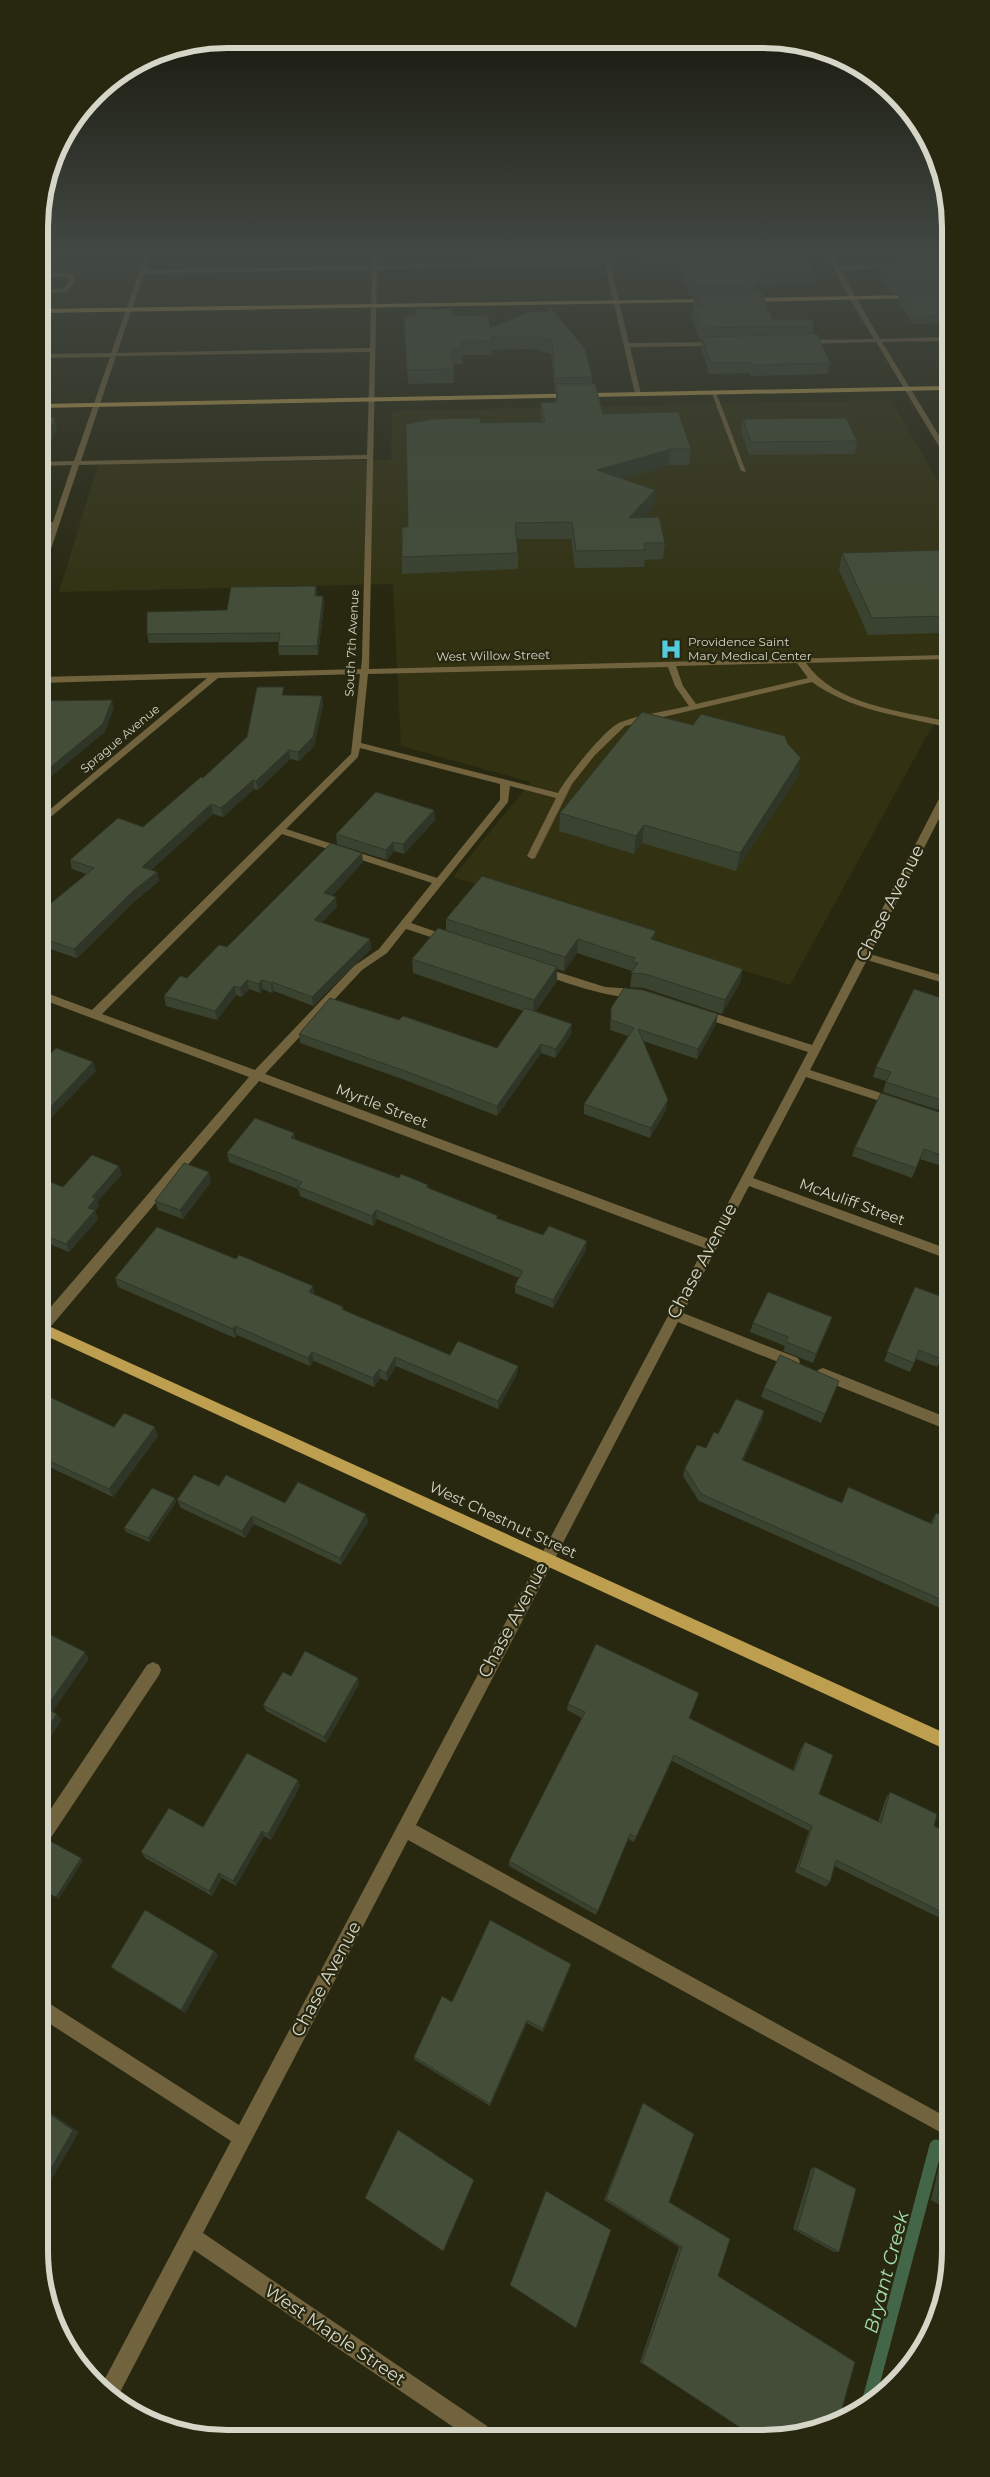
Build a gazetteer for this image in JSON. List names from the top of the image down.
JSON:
{
  "streets": {
    "main road": ["West Chestnut Street"],
    "street": [
      "South 7th Avenue",
      "West Willow Street",
      "Sprague Avenue",
      "Chase Avenue",
      "Myrtle Street",
      "McAuliff Street",
      "West Maple Street"
    ]
  },
  "crossings": [
    ["South 7th Avenue", "West Willow Street"],
    ["South 7th Avenue", "Myrtle Street"],
    ["West Willow Street", "Sprague Avenue"],
    ["Chase Avenue", "Myrtle Street"],
    ["Chase Avenue", "McAuliff Street"],
    ["Chase Avenue", "West Chestnut Street"],
    ["Chase Avenue", "West Maple Street"]
  ],
  "water": ["Bryant Creek"],
  "places": {
    "hospital": ["Providence Saint Mary Medical Center"]
  }
}
